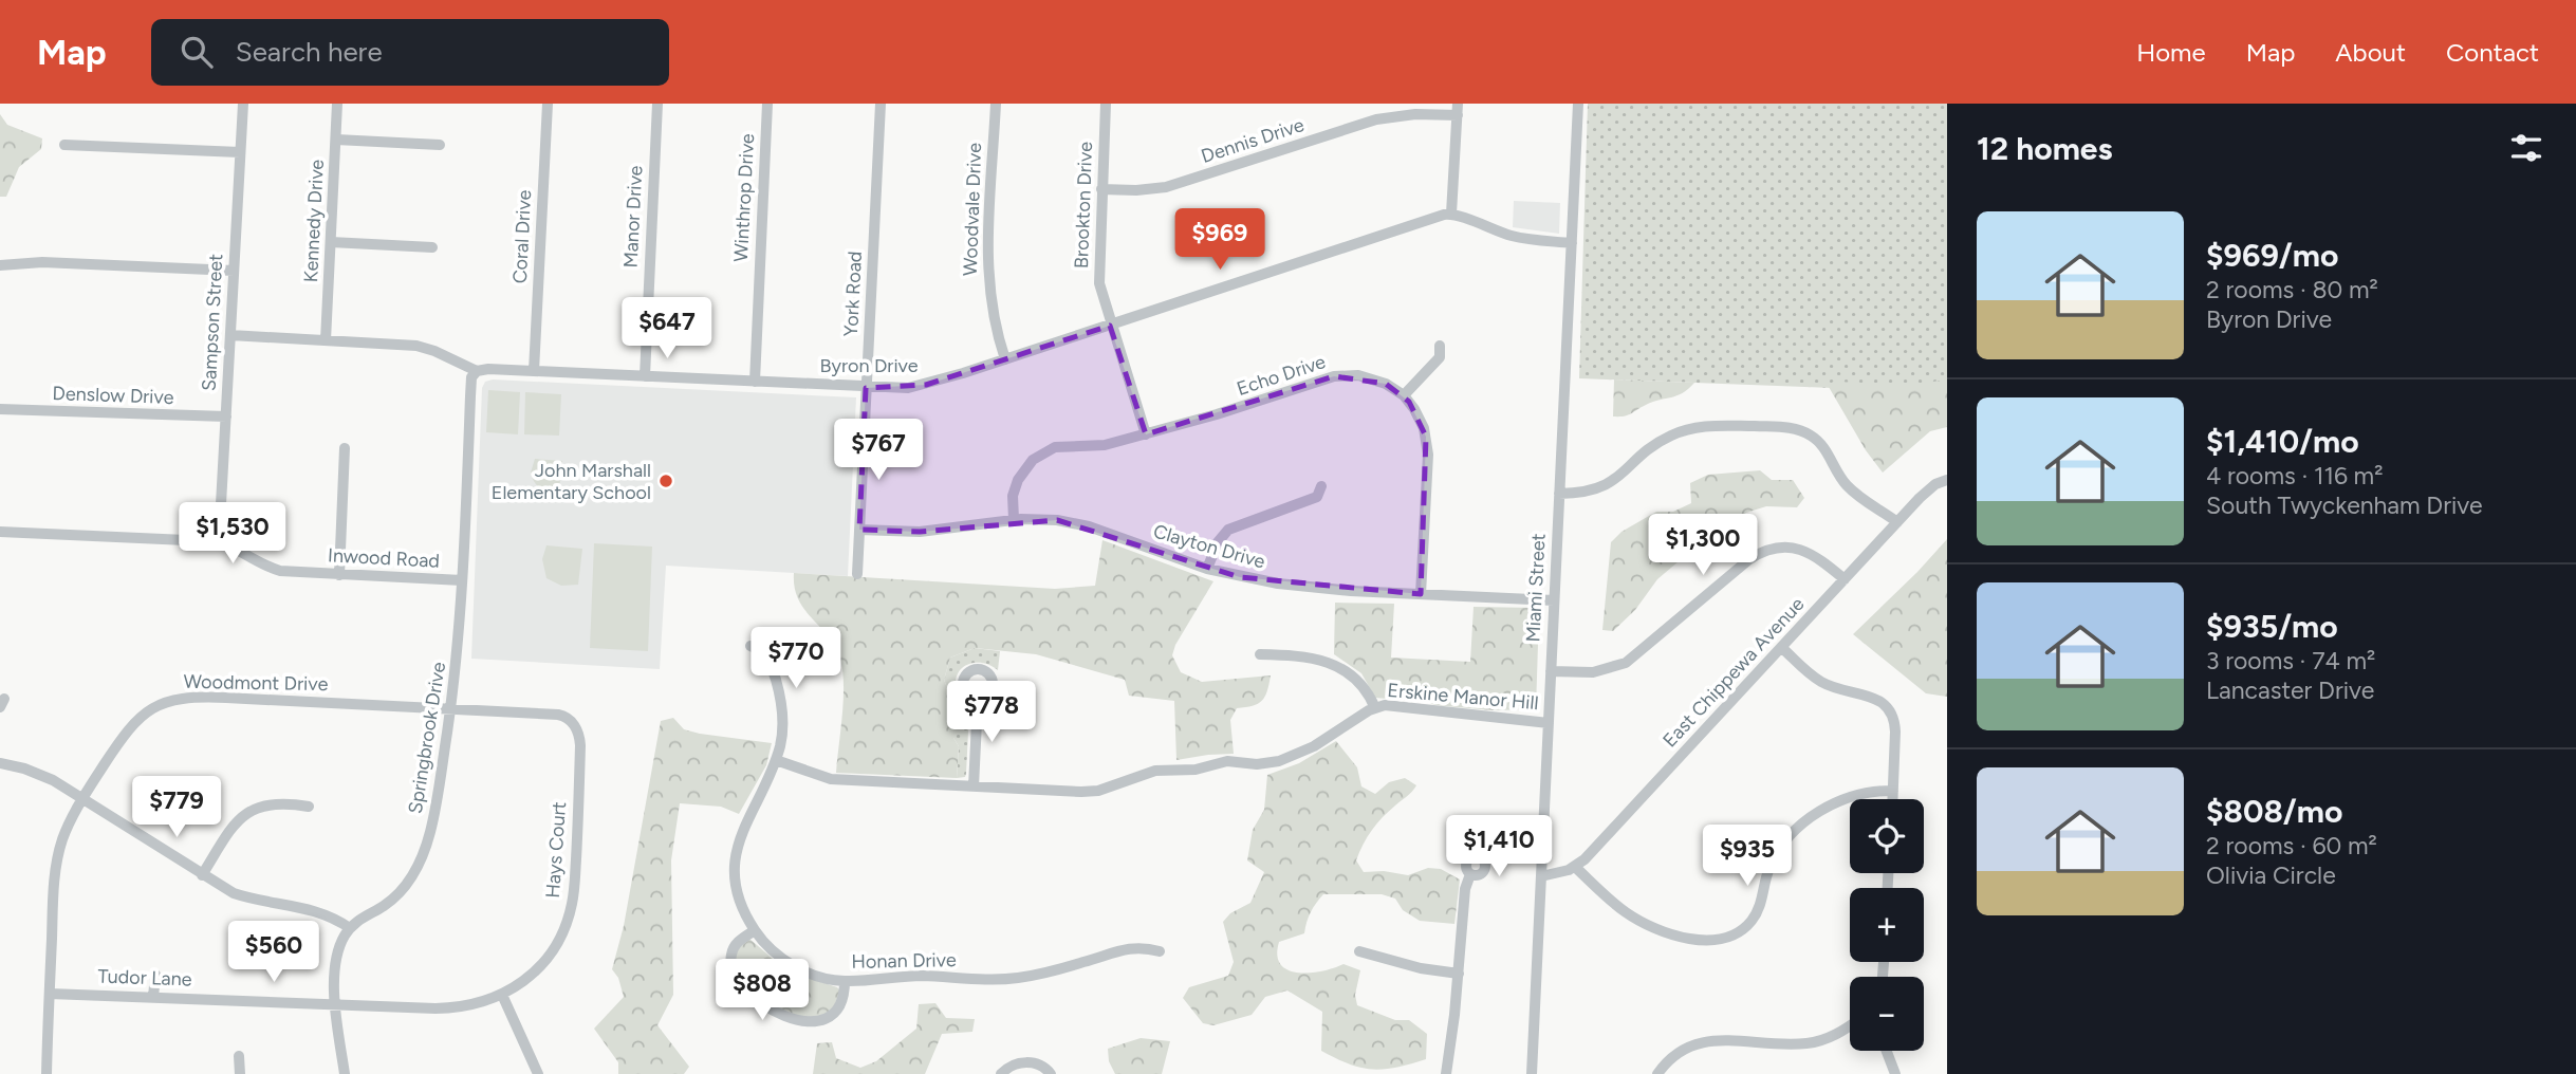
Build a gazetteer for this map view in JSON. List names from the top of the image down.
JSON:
{
  "streets": {
    "street": [
      "Dennis Drive",
      "Winthrop Drive",
      "Brookton Drive",
      "Woodvale Drive",
      "Manor Drive",
      "Kennedy Drive",
      "Coral Drive",
      "York Road",
      "Sampson Street",
      "Byron Drive",
      "Echo Drive",
      "Denslow Drive",
      "Clayton Drive",
      "Inwood Road",
      "Miami Street",
      "East Chippewa Avenue",
      "Woodmont Drive",
      "Erskine Manor Hill",
      "Springbrook Drive",
      "Hays Court",
      "Honan Drive",
      "Tudor Lane"
    ]
  },
  "crossings": [
    ["Dennis Drive", "Brookton Drive"],
    ["Winthrop Drive", "Byron Drive"],
    ["Brookton Drive", "Byron Drive"],
    ["Brookton Drive", "Echo Drive"],
    ["Woodvale Drive", "Byron Drive"],
    ["Manor Drive", "Byron Drive"],
    ["Kennedy Drive", "Byron Drive"],
    ["Coral Drive", "Byron Drive"],
    ["York Road", "Byron Drive"],
    ["York Road", "Clayton Drive"],
    ["Sampson Street", "Byron Drive"],
    ["Sampson Street", "Denslow Drive"],
    ["Sampson Street", "Inwood Road"],
    ["Byron Drive", "Springbrook Drive"],
    ["Echo Drive", "Clayton Drive"],
    ["Clayton Drive", "Miami Street"],
    ["Inwood Road", "Springbrook Drive"],
    ["Miami Street", "East Chippewa Avenue"],
    ["Miami Street", "Erskine Manor Hill"],
    ["Woodmont Drive", "Springbrook Drive"],
    ["Woodmont Drive", "Hays Court"],
    ["Woodmont Drive", "Tudor Lane"],
    ["Erskine Manor Hill", "Honan Drive"],
    ["Hays Court", "Tudor Lane"]
  ],
  "places": ["John Marshall Elementary School"],
  "page": {
    "header": "Map",
    "search": "Search here",
    "nav": [
      "Home",
      "Map",
      "About",
      "Contact"
    ],
    "heading": "12 homes",
    "list": [
      {
        "name": "$969/mo",
        "note": "2 rooms · 80 m² · Byron Drive"
      },
      {
        "name": "$1,410/mo",
        "note": "4 rooms · 116 m² · South Twyckenham Drive"
      },
      {
        "name": "$935/mo",
        "note": "3 rooms · 74 m² · Lancaster Drive"
      },
      {
        "name": "$808/mo",
        "note": "2 rooms · 60 m² · Olivia Circle"
      }
    ],
    "price": [
      "$969",
      "$647",
      "$767",
      "$1,530",
      "$1,300",
      "$770",
      "$778",
      "$779",
      "$1,410",
      "$935",
      "$560",
      "$808"
    ],
    "map_buttons": ["+", "−"]
  }
}
